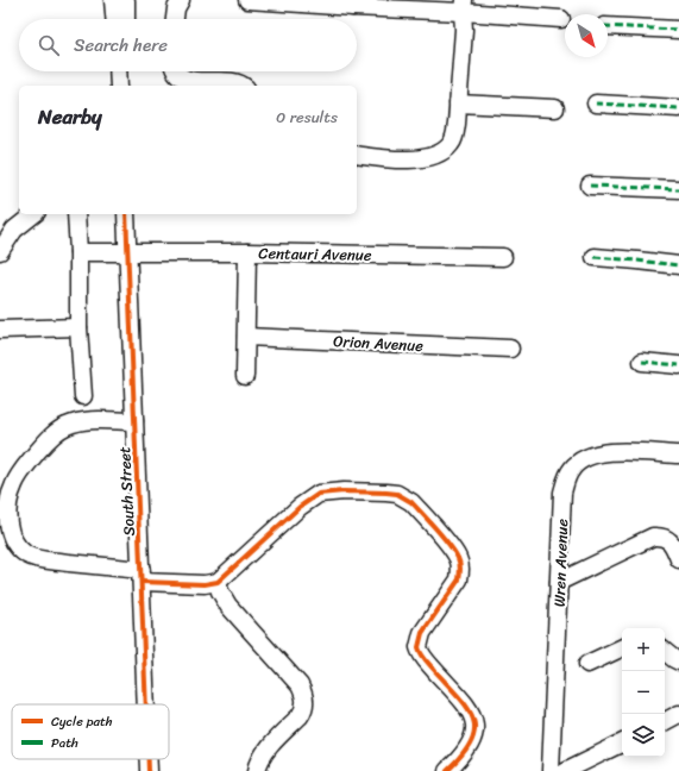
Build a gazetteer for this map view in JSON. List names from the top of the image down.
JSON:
{
  "streets": {
    "street": [
      "Centauri Avenue",
      "Orion Avenue",
      "South Street",
      "Wren Avenue"
    ]
  },
  "crossings": [
    ["Centauri Avenue", "South Street"]
  ],
  "legend": ["Cycle path", "Path"],
  "north": "bottom right",
  "page": {
    "search": "Search here",
    "heading": ["Nearby", "0 results"],
    "map_buttons": ["+", "−"]
  }
}
